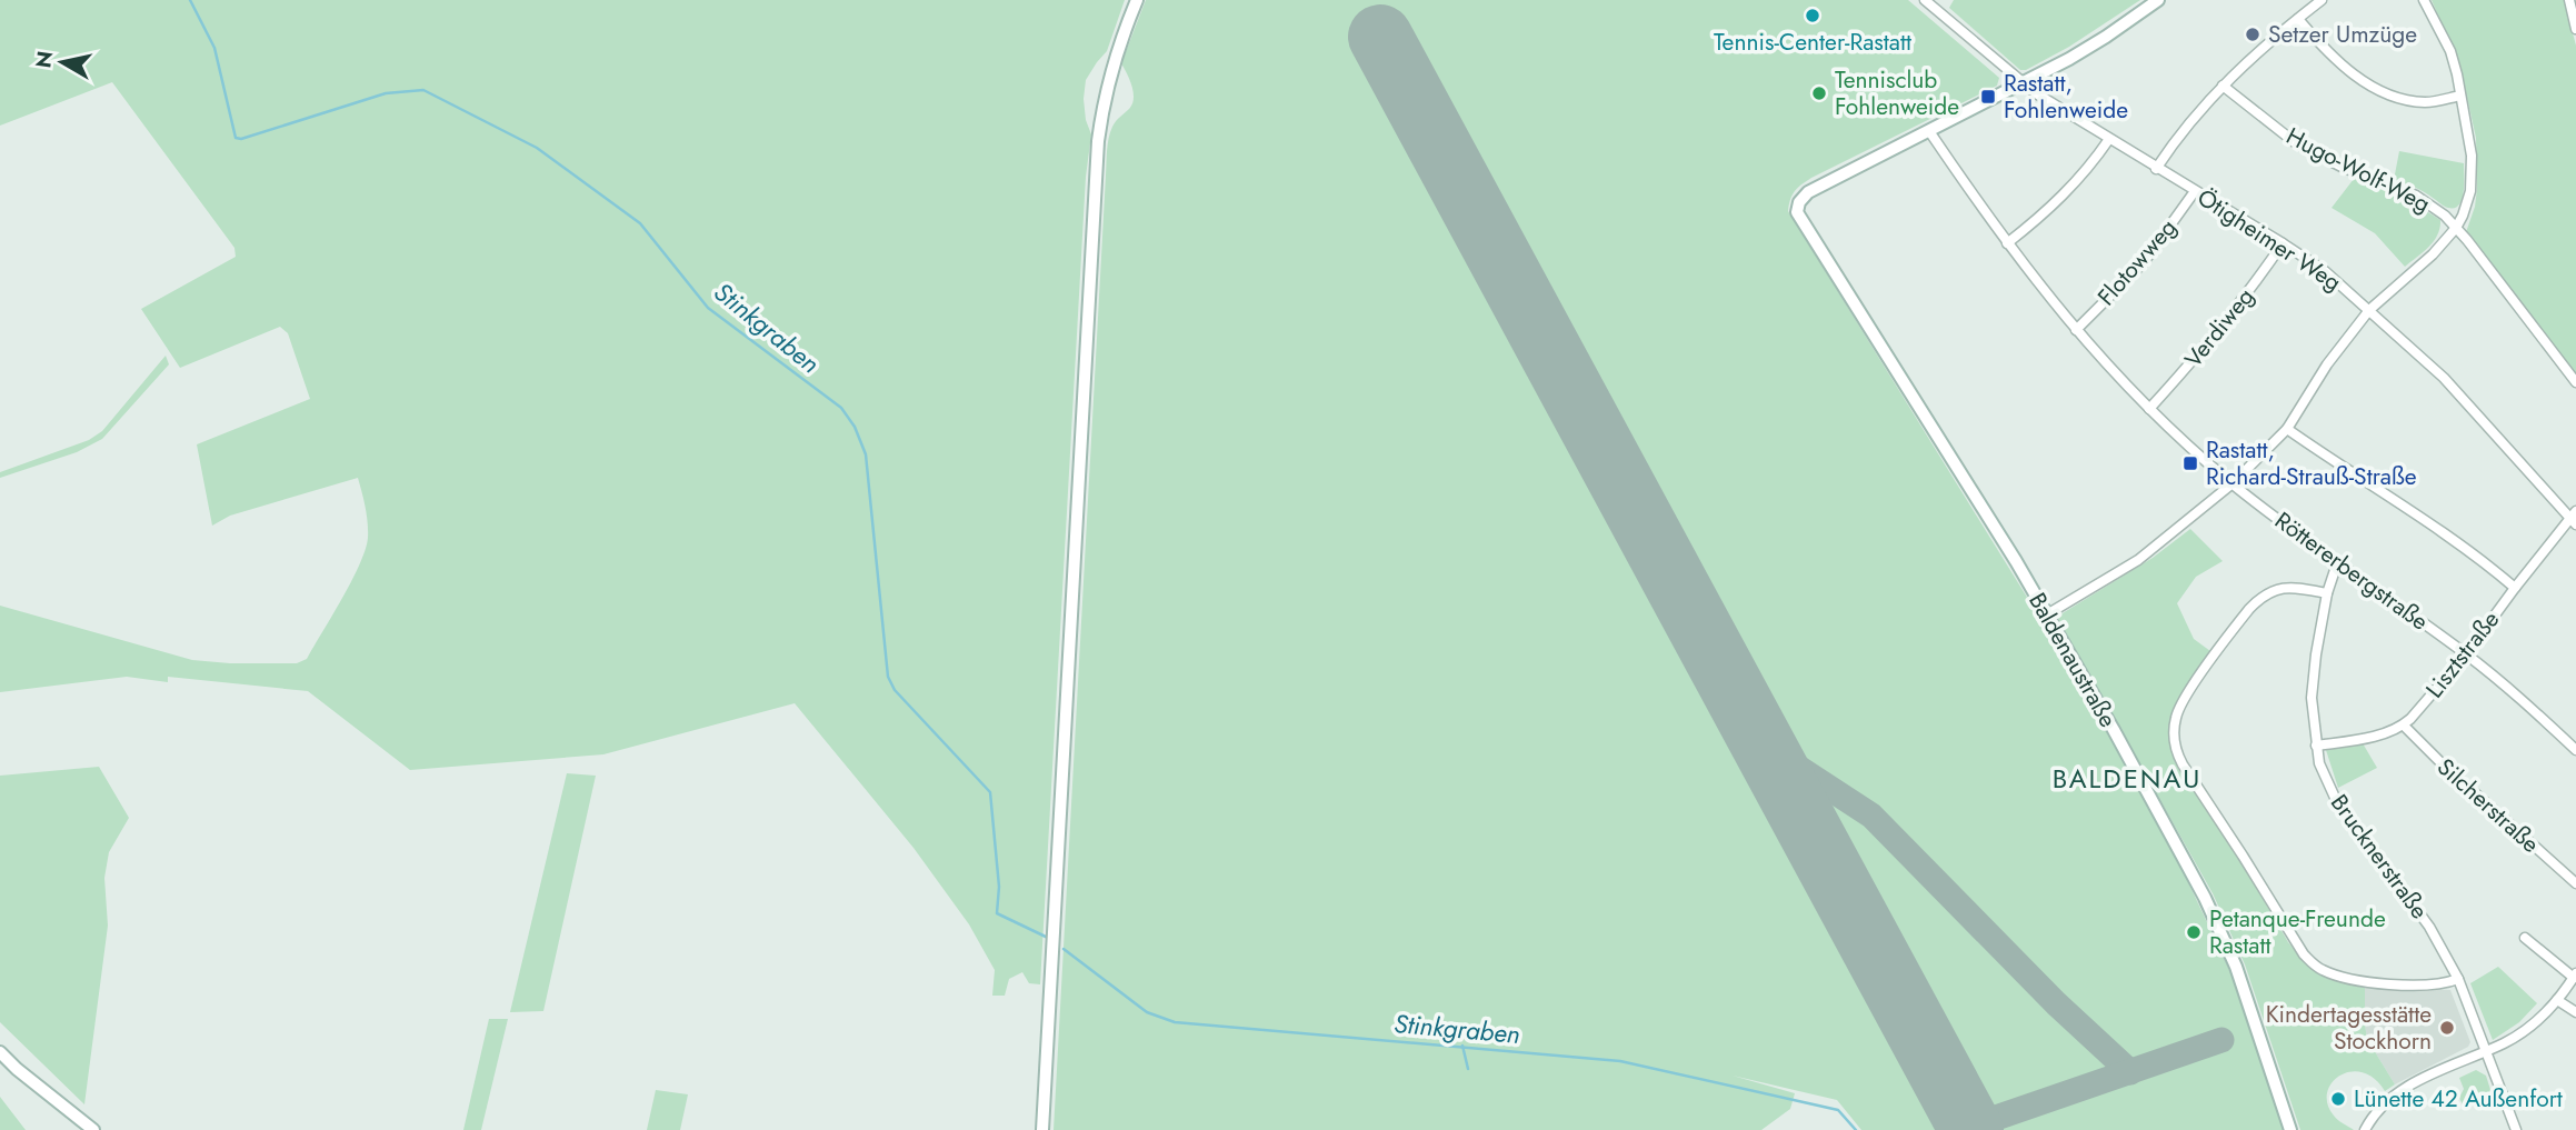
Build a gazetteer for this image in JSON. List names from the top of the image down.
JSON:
{
  "streets": {
    "street": [
      "Hugo-Wolf-Weg",
      "Ötigheimer Weg",
      "Flotowweg",
      "Verdiweg",
      "Röttererbergstraße",
      "Lisztstraße",
      "Baldenaustraße",
      "Silcherstraße",
      "Brucknerstraße"
    ]
  },
  "crossings": [
    ["Ötigheimer Weg", "Flotowweg"],
    ["Ötigheimer Weg", "Verdiweg"],
    ["Ötigheimer Weg", "Lisztstraße"],
    ["Flotowweg", "Röttererbergstraße"],
    ["Verdiweg", "Röttererbergstraße"],
    ["Röttererbergstraße", "Lisztstraße"],
    ["Röttererbergstraße", "Baldenaustraße"],
    ["Röttererbergstraße", "Brucknerstraße"],
    ["Lisztstraße", "Silcherstraße"]
  ],
  "districts": ["BALDENAU"],
  "water": ["Stinkgraben"],
  "places": {
    "other": [
      "Tennis-Center-Rastatt",
      "Setzer Umzüge",
      "Tennisclub Fohlenweide",
      "Petanque-Freunde Rastatt",
      "Kindertagesstätte Stockhorn",
      "Lünette 42 Außenfort"
    ],
    "transit": ["Rastatt, Fohlenweide", "Rastatt, Richard-Strauß-Straße"]
  },
  "north": "left"
}
